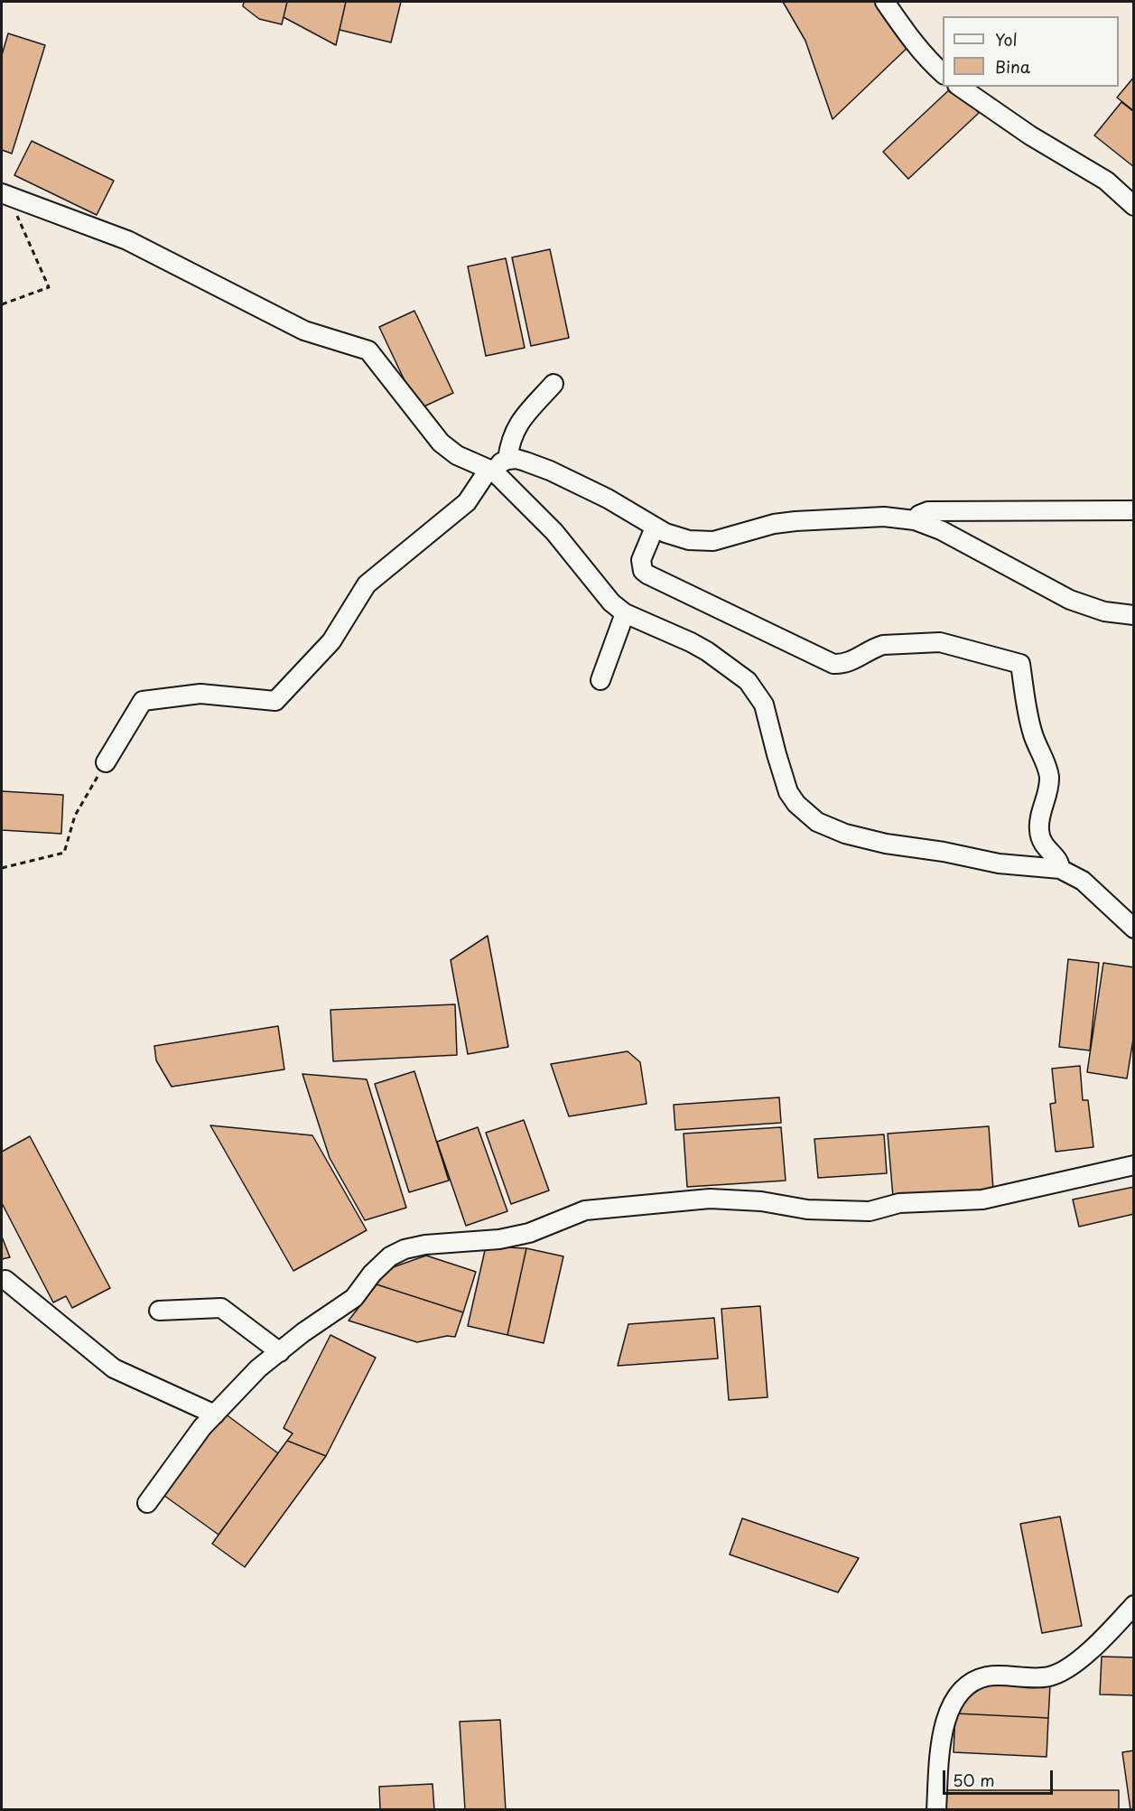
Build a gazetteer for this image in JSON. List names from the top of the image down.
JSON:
{
  "legend": ["Yol", "Bina"],
  "scale_bar": "50 m"
}
